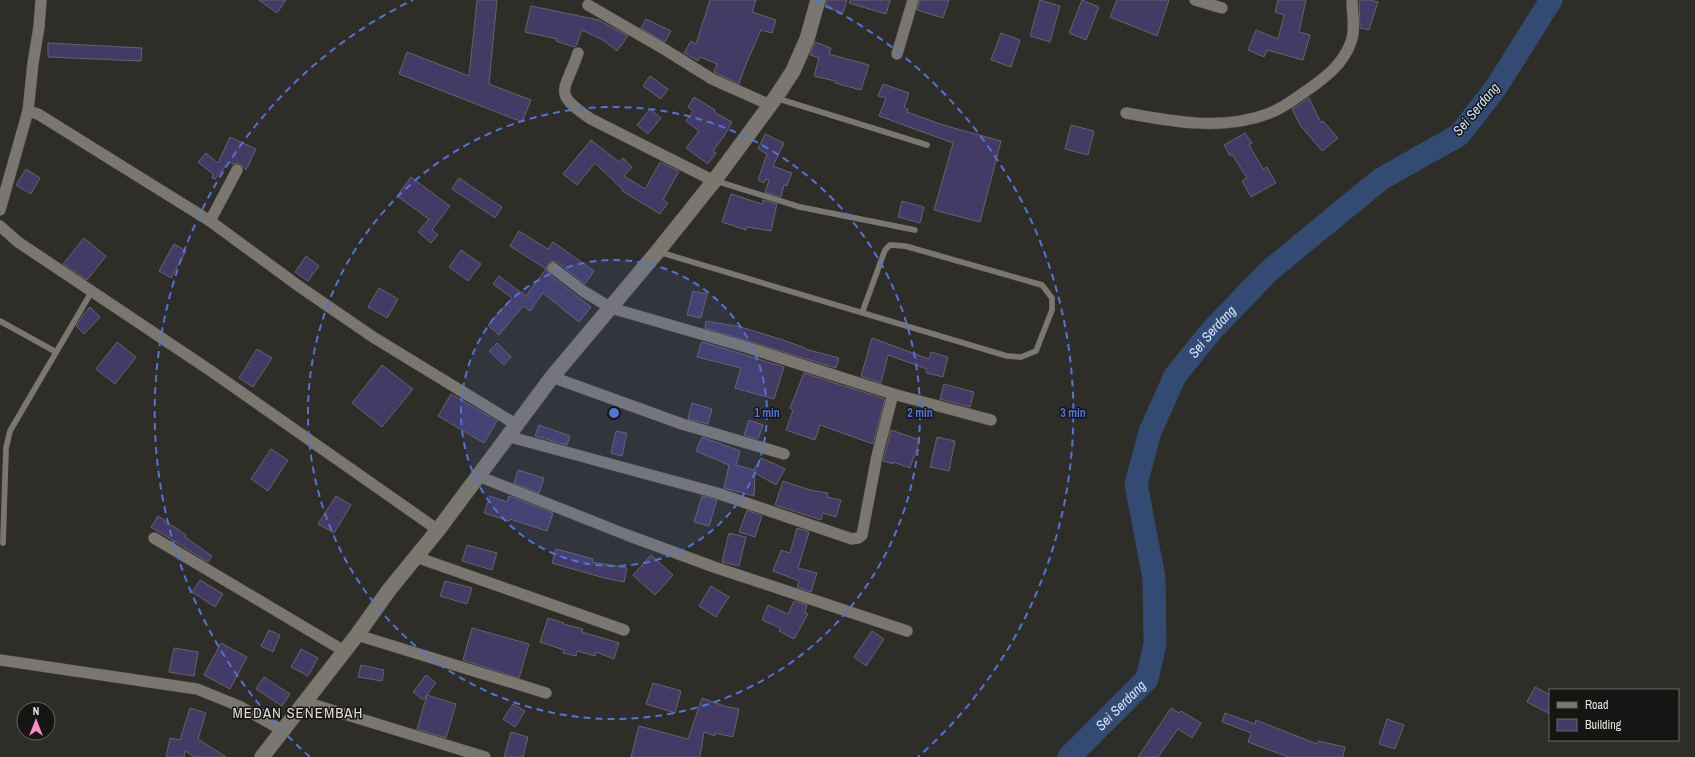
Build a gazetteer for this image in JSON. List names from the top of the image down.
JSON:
{
  "districts": ["MEDAN SENEMBAH"],
  "water": ["Sei Serdang"],
  "legend": ["Road", "Building"],
  "north": "top",
  "rings": ["1 min", "2 min", "3 min"]
}
